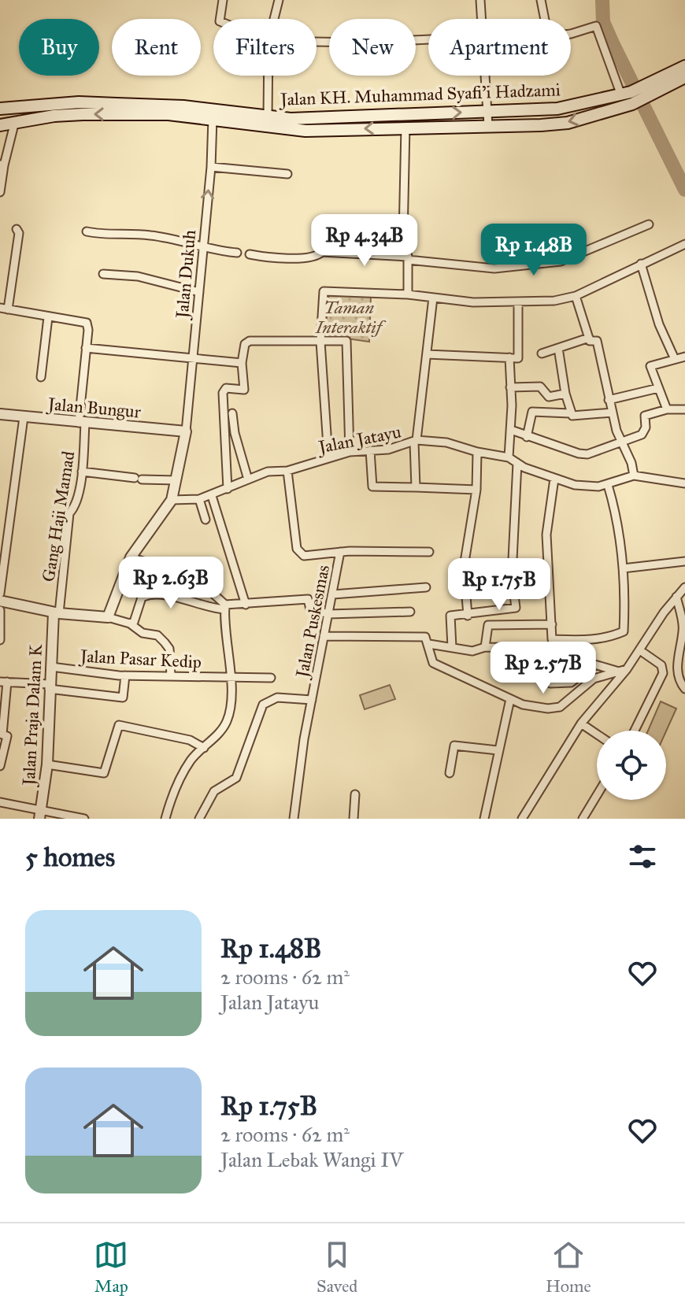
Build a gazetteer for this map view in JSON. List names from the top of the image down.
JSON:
{
  "streets": {
    "main road": ["Jalan KH. Muhammad Syafi'i Hadzami"],
    "street": [
      "Jalan Dukuh",
      "Jalan Bungur",
      "Jalan Jatayu",
      "Gang Haji Mamad",
      "Jalan Puskesmas",
      "Jalan Pasar Kedip",
      "Jalan Praja Dalam K"
    ]
  },
  "crossings": [
    ["Jalan KH. Muhammad Syafi'i Hadzami", "Jalan Dukuh"],
    ["Jalan Dukuh", "Jalan Bungur"],
    ["Jalan Bungur", "Gang Haji Mamad"],
    ["Jalan Jatayu", "Jalan Puskesmas"],
    ["Gang Haji Mamad", "Jalan Praja Dalam K"],
    ["Jalan Pasar Kedip", "Jalan Praja Dalam K"]
  ],
  "parks": ["Taman Interaktif"],
  "page": {
    "chip": [
      "Buy",
      "Rent",
      "Filters",
      "New",
      "Apartment"
    ],
    "price": [
      "Rp 4.34B",
      "Rp 1.48B",
      "Rp 2.63B",
      "Rp 1.75B",
      "Rp 2.57B"
    ],
    "heading": "5 homes",
    "list": [
      {
        "name": "Rp 1.48B",
        "note": "2 rooms · 62 m² · Jalan Jatayu"
      },
      {
        "name": "Rp 1.75B",
        "note": "2 rooms · 62 m² · Jalan Lebak Wangi IV"
      }
    ],
    "tabs": ["Map", "Saved", "Home"]
  }
}
